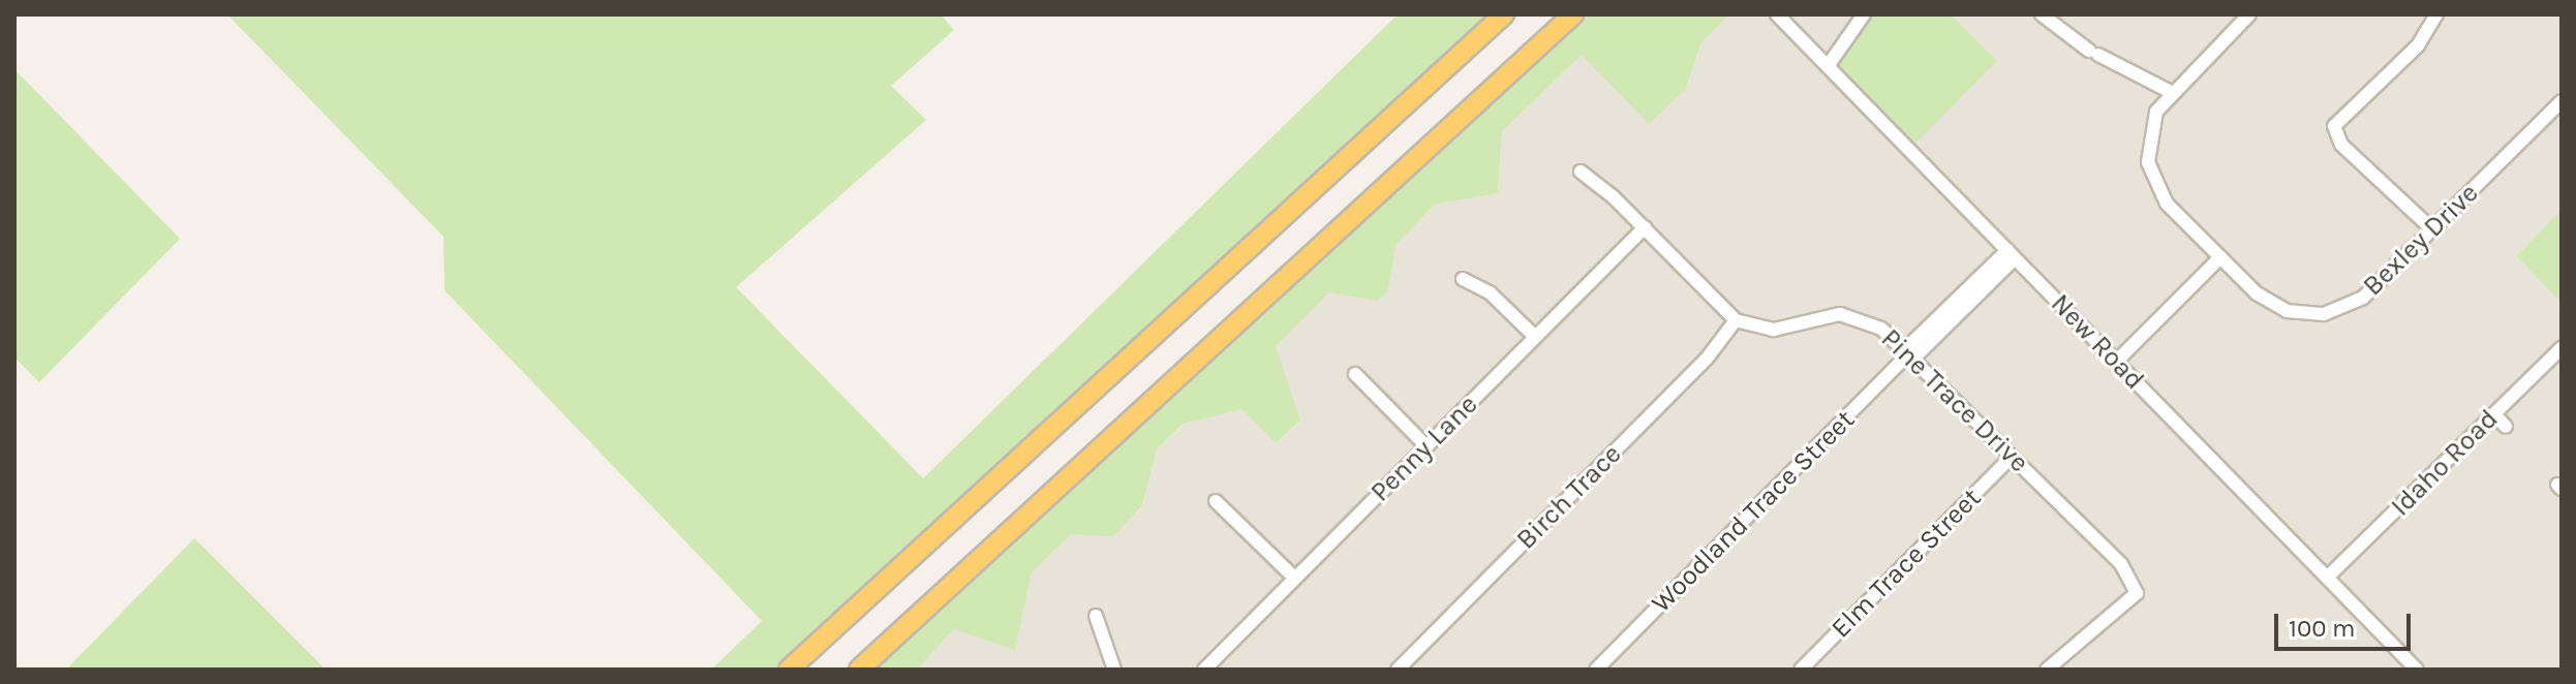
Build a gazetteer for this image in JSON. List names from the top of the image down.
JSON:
{
  "streets": {
    "street": [
      "Bexley Drive",
      "New Road",
      "Pine Trace Drive",
      "Penny Lane",
      "Idaho Road",
      "Birch Trace",
      "Woodland Trace Street",
      "Elm Trace Street"
    ]
  },
  "crossings": [
    ["New Road", "Idaho Road"],
    ["New Road", "Woodland Trace Street"],
    ["Pine Trace Drive", "Birch Trace"],
    ["Pine Trace Drive", "Woodland Trace Street"],
    ["Pine Trace Drive", "Elm Trace Street"]
  ],
  "scale_bar": "100 m"
}
